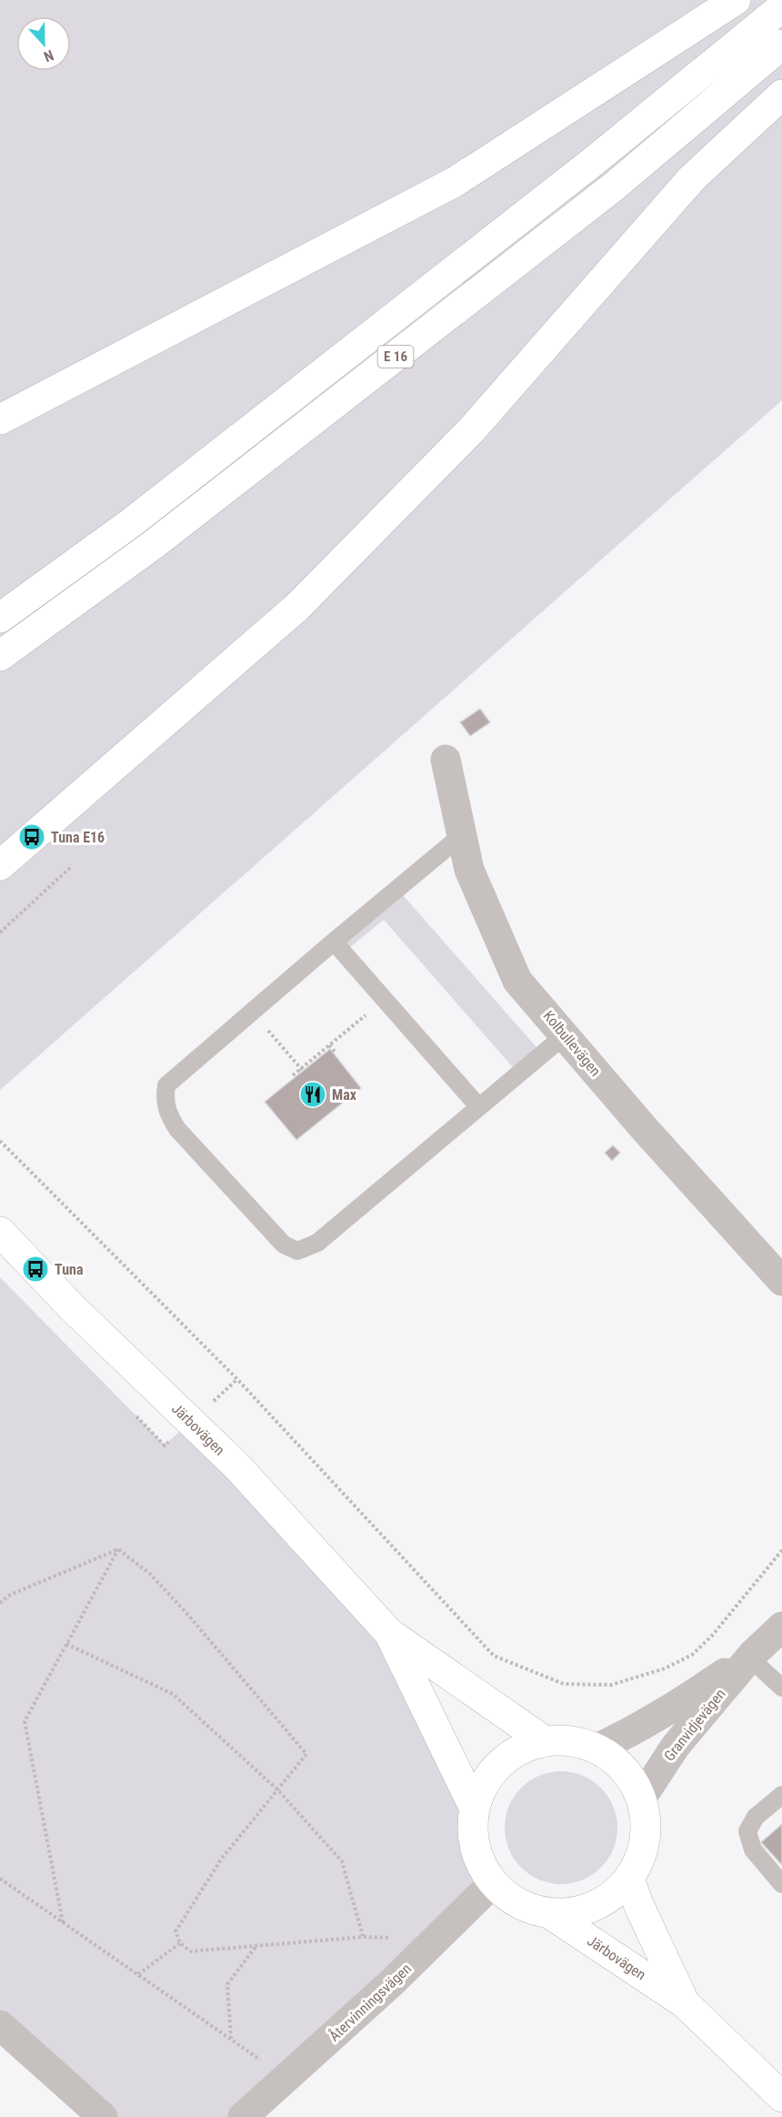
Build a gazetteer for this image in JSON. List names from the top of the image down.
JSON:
{
  "streets": {
    "main road": ["E 16", "Järbovägen"],
    "street": ["Kolbullevägen", "Granvidjevägen", "Återvinningsvägen"]
  },
  "crossings": [
    ["Järbovägen", "Granvidjevägen"],
    ["Järbovägen", "Återvinningsvägen"],
    ["Granvidjevägen", "Återvinningsvägen"]
  ],
  "places": {
    "bus stop": ["Tuna E16", "Tuna"],
    "restaurant": ["Max"]
  },
  "north": "bottom"
}
